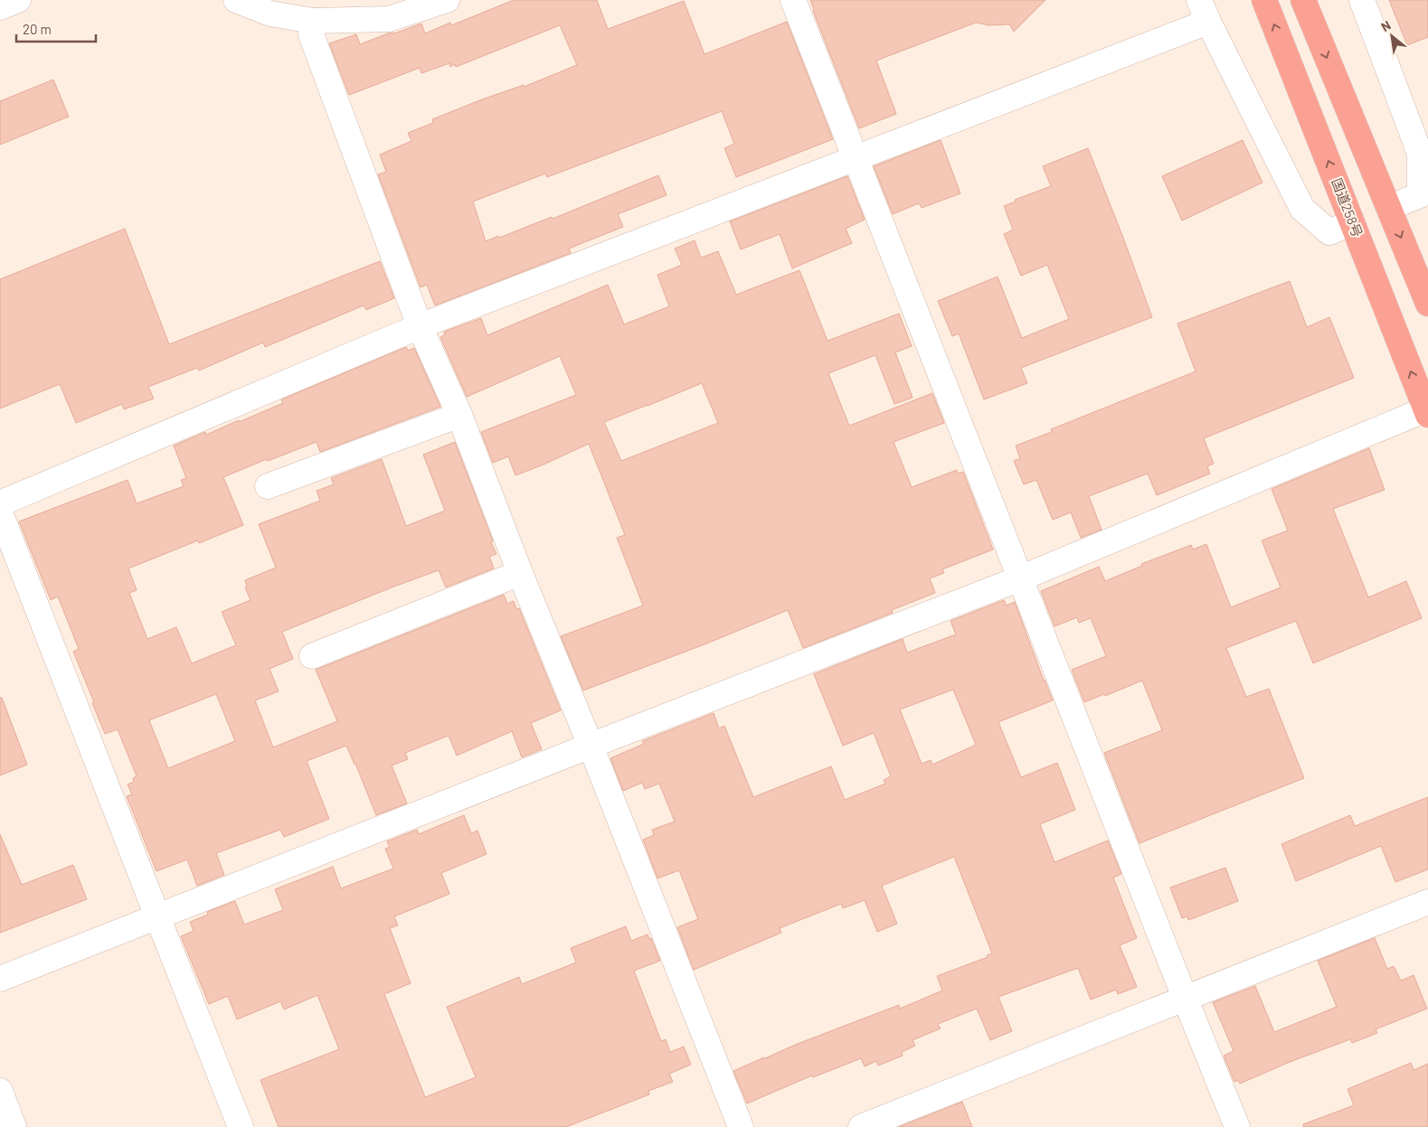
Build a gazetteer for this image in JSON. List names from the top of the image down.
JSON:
{
  "streets": {
    "highway": ["国道258号"]
  },
  "scale_bar": "20 m",
  "north": "top left"
}
